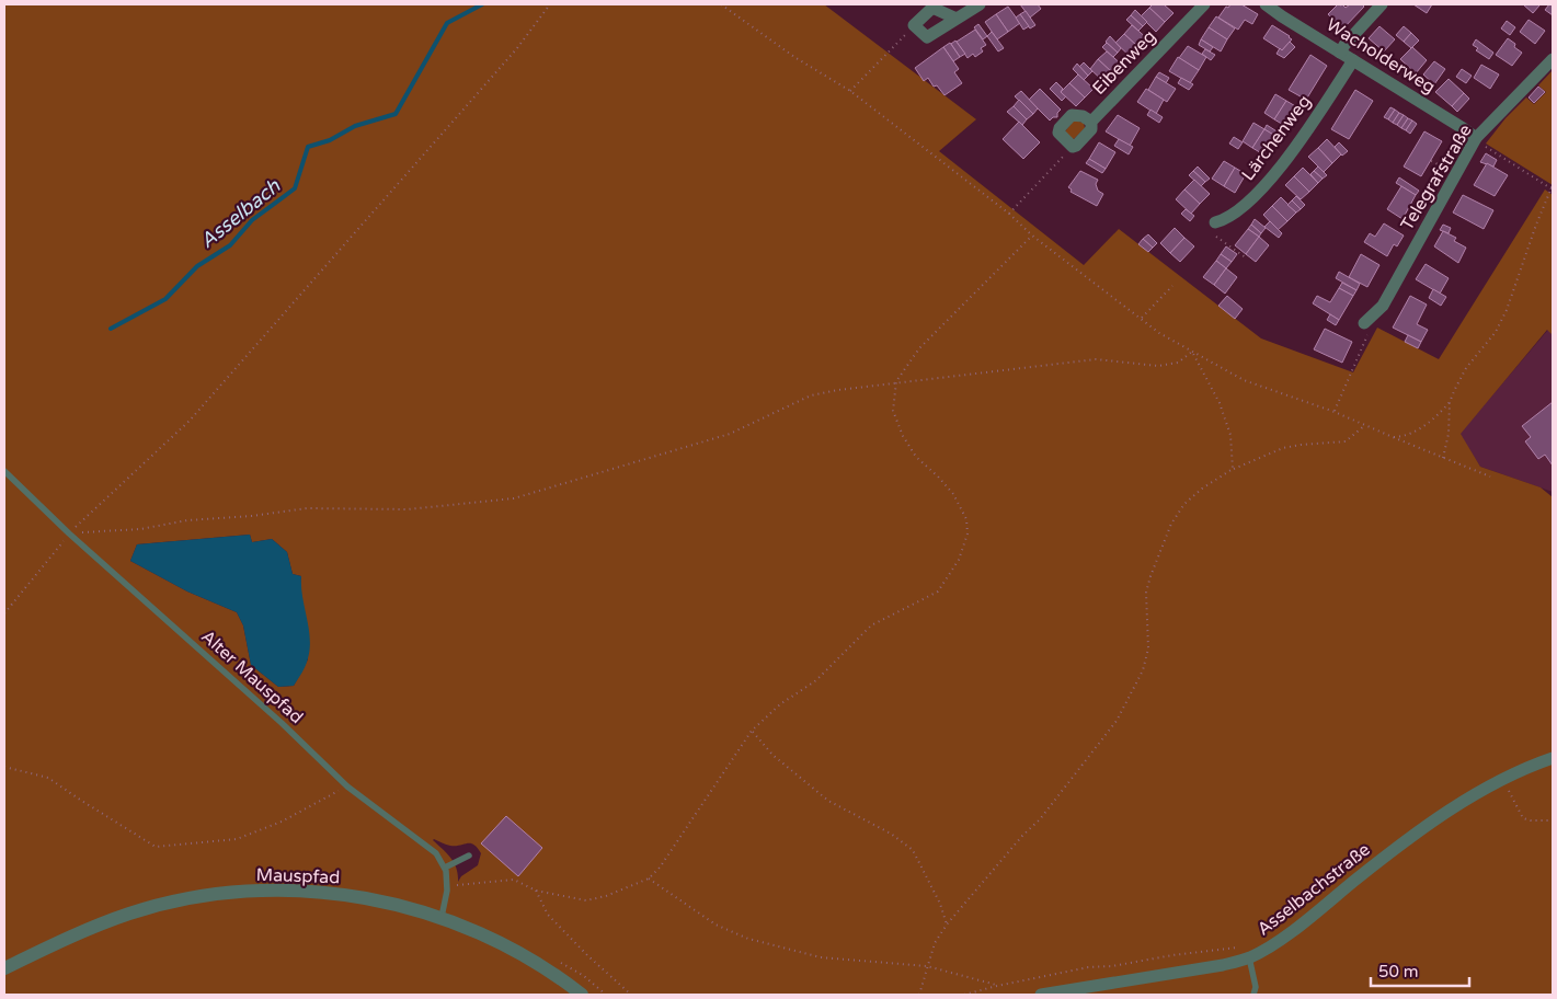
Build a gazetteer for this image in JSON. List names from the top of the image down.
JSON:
{
  "streets": {
    "street": [
      "Wacholderweg",
      "Eibenweg",
      "Lärchenweg",
      "Telegrafstraße",
      "Mauspfad",
      "Asselbachstraße"
    ],
    "lane": ["Alter Mauspfad"]
  },
  "crossings": [
    ["Wacholderweg", "Lärchenweg"],
    ["Wacholderweg", "Telegrafstraße"]
  ],
  "water": ["Asselbach"],
  "scale_bar": "50 m"
}
